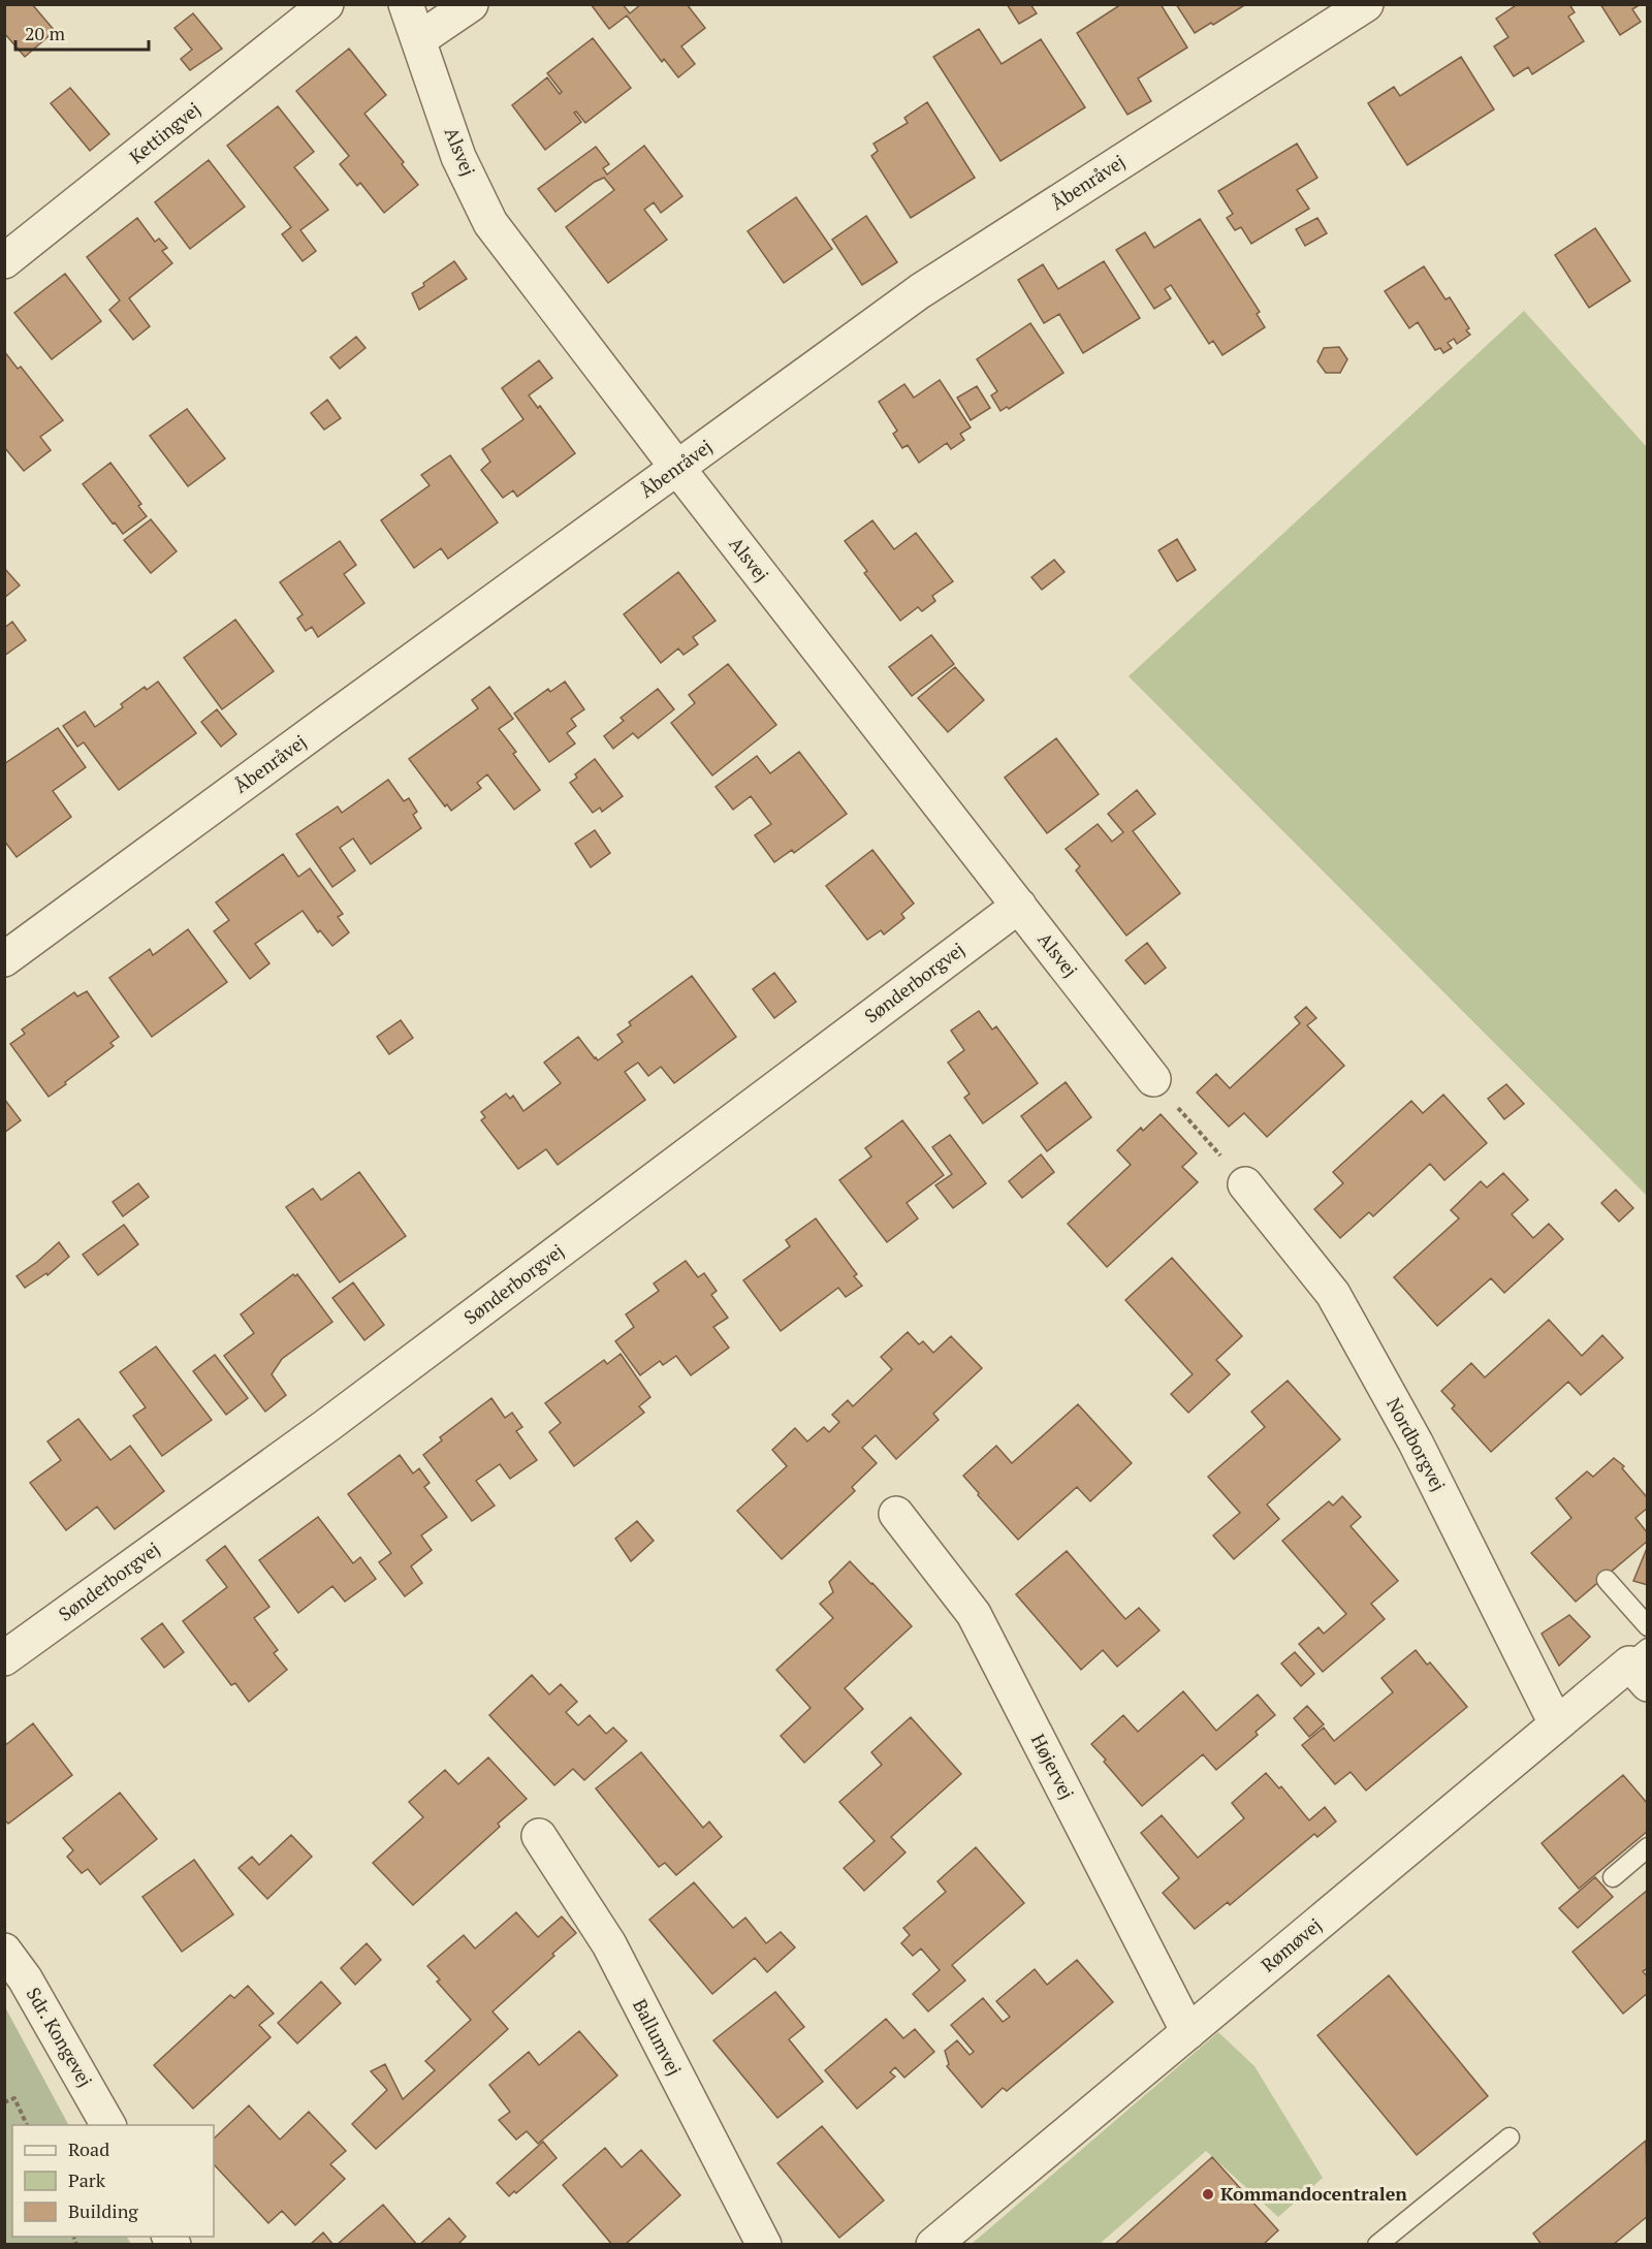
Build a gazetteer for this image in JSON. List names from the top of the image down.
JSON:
{
  "streets": {
    "street": [
      "Kettingvej",
      "Alsvej",
      "Åbenråvej",
      "Sønderborgvej",
      "Nordborgvej",
      "Højervej",
      "Rømøvej",
      "Sdr. Kongevej",
      "Ballumvej"
    ]
  },
  "crossings": [
    ["Alsvej", "Åbenråvej"],
    ["Alsvej", "Sønderborgvej"],
    ["Nordborgvej", "Rømøvej"],
    ["Højervej", "Rømøvej"]
  ],
  "places": ["Kommandocentralen"],
  "legend": ["Road", "Park", "Building"],
  "scale_bar": "20 m"
}
